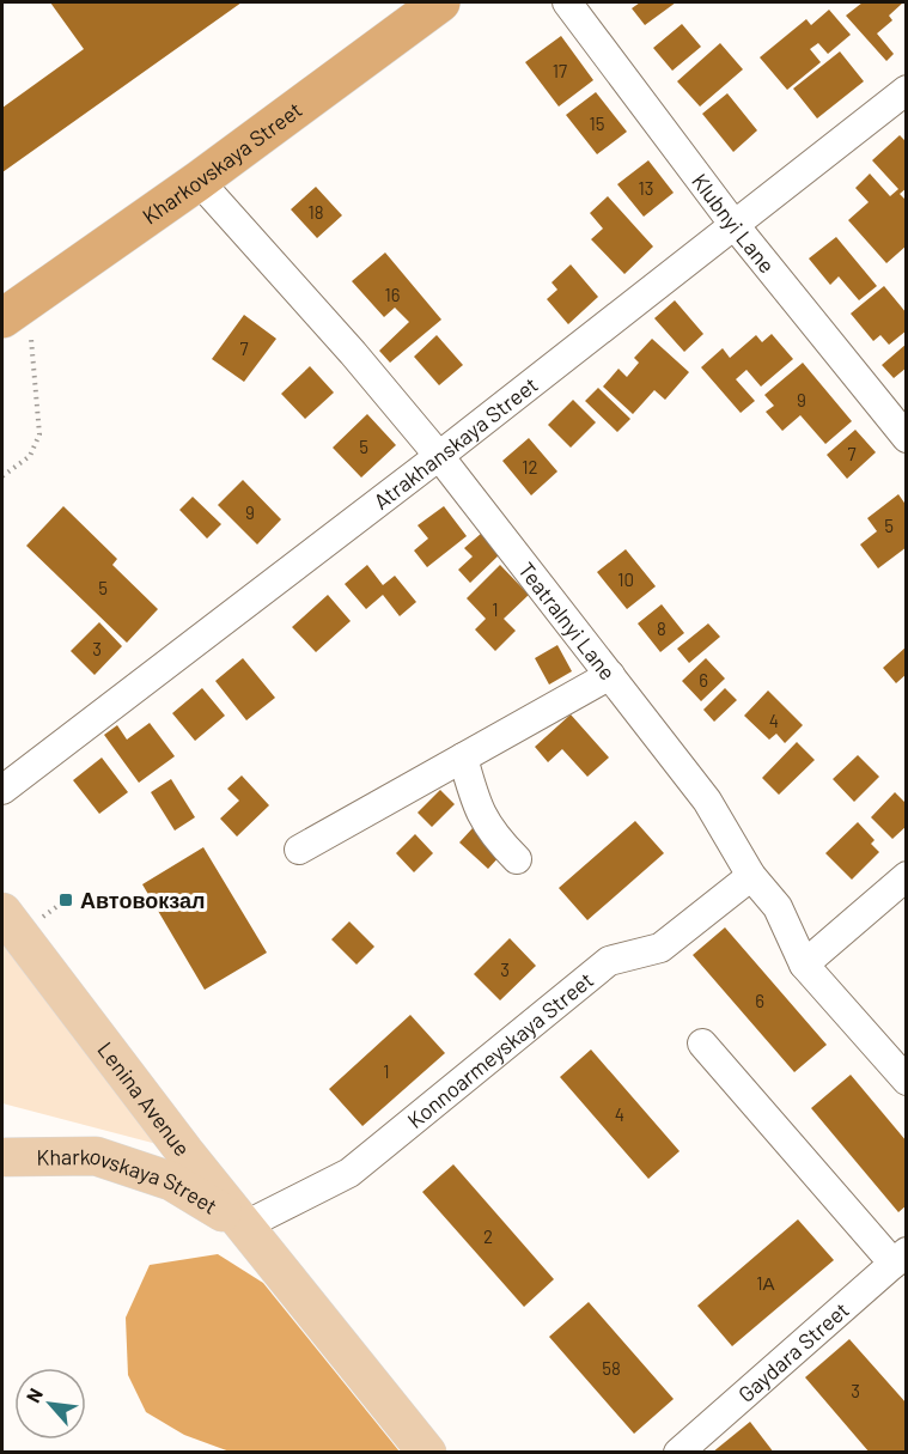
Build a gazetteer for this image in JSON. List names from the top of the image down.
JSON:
{
  "streets": {
    "highway": ["Kharkovskaya Street"],
    "main road": ["Lenina Avenue"],
    "street": [
      "Klubnyi Lane",
      "Atrakhanskaya Street",
      "Teatralnyi Lane",
      "Konnoarmeyskaya Street",
      "Gaydara Street"
    ]
  },
  "crossings": [
    ["Kharkovskaya Street", "Teatralnyi Lane"],
    ["Kharkovskaya Street", "Konnoarmeyskaya Street"],
    ["Kharkovskaya Street", "Lenina Avenue"],
    ["Klubnyi Lane", "Atrakhanskaya Street"],
    ["Atrakhanskaya Street", "Teatralnyi Lane"],
    ["Teatralnyi Lane", "Konnoarmeyskaya Street"],
    ["Konnoarmeyskaya Street", "Lenina Avenue"]
  ],
  "places": {
    "transit": ["Автовокзал"]
  },
  "house_numbers": [
    "17",
    "15",
    "13",
    "18",
    "16",
    "7",
    "9",
    "5",
    "7",
    "12",
    "9",
    "5",
    "10",
    "5",
    "1",
    "8",
    "3",
    "6",
    "4",
    "3",
    "6",
    "1",
    "4",
    "2",
    "1А",
    "58",
    "3"
  ],
  "north": "top left"
}
